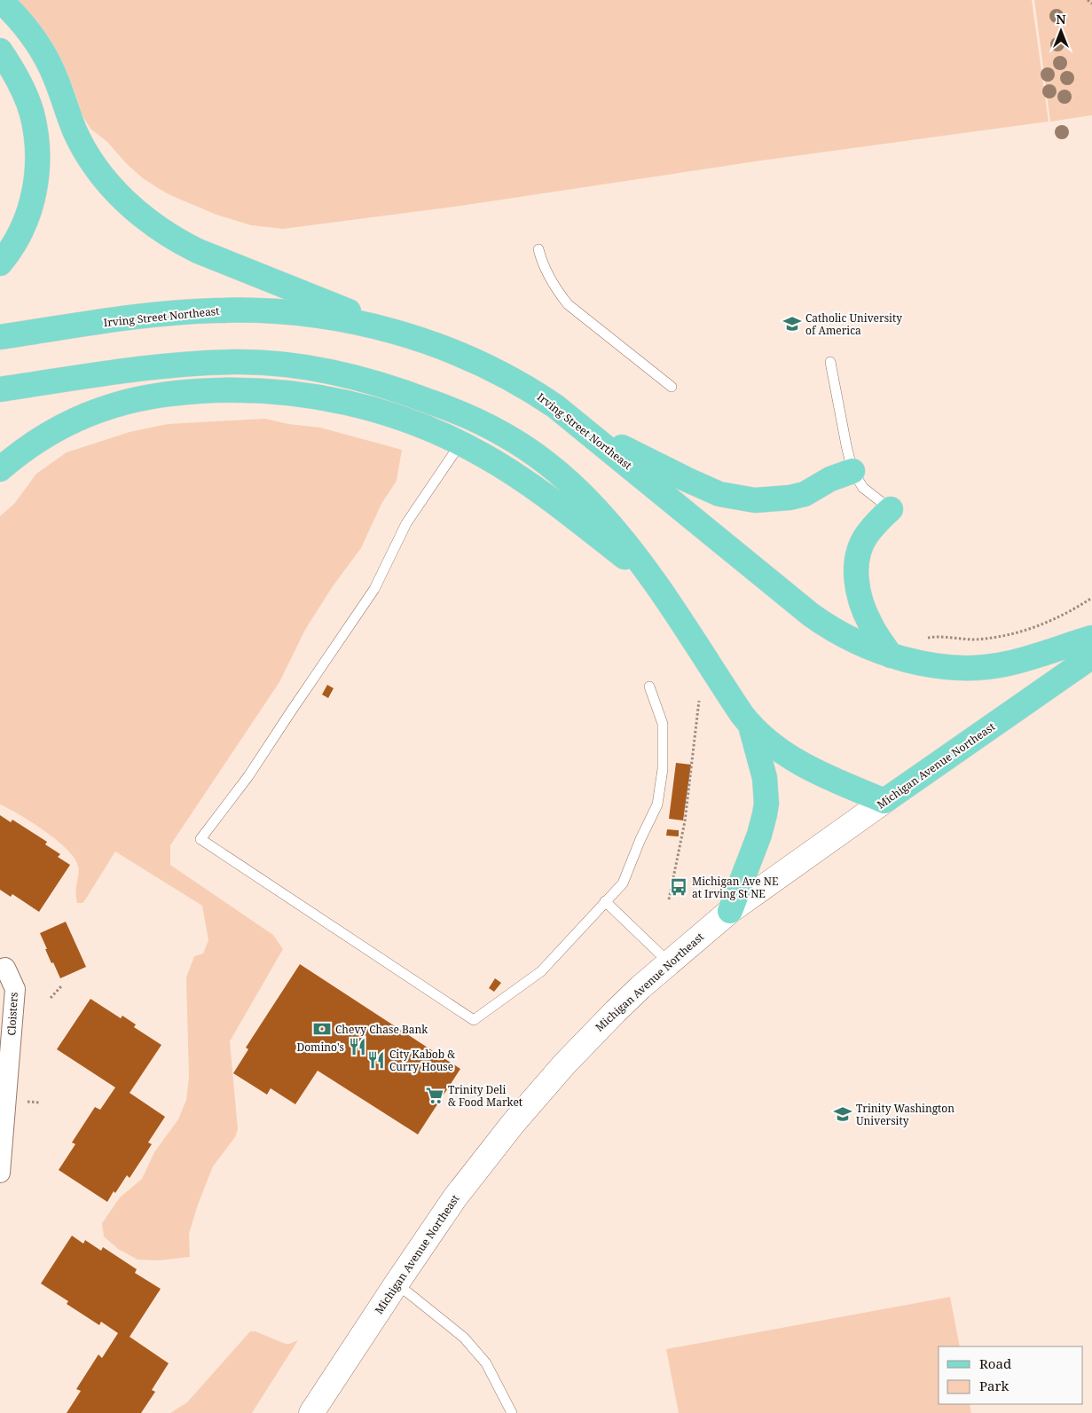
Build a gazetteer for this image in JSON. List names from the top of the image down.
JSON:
{
  "streets": {
    "main road": ["Irving Street Northeast", "Michigan Avenue Northeast"],
    "street": ["Cloisters"]
  },
  "places": {
    "school or university": ["Catholic University of America", "Trinity Washington University"],
    "bus stop": ["Michigan Ave NE at Irving St NE"],
    "bank": ["Chevy Chase Bank"],
    "restaurant": ["Domino's", "City Kabob & Curry House"],
    "supermarket": ["Trinity Deli & Food Market"]
  },
  "legend": ["Road", "Park"],
  "north": "top"
}
